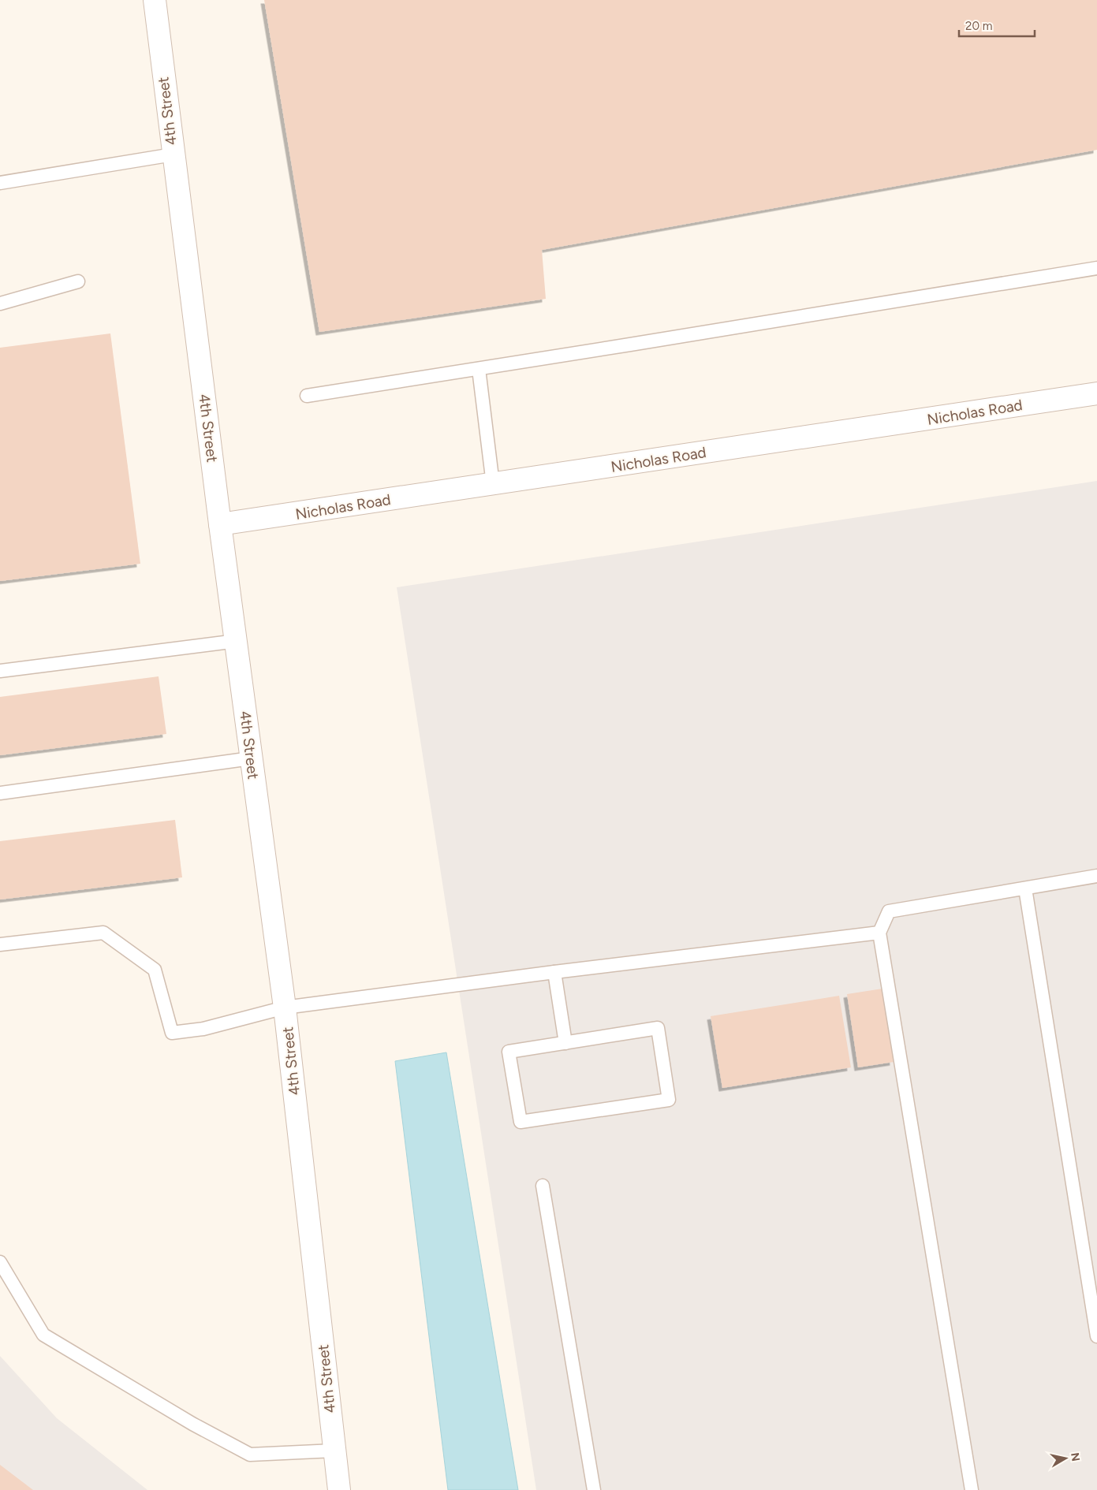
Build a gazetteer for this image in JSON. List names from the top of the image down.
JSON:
{
  "streets": {
    "street": ["4th Street", "Nicholas Road"]
  },
  "crossings": [
    ["4th Street", "Nicholas Road"]
  ],
  "scale_bar": "20 m",
  "north": "right"
}
